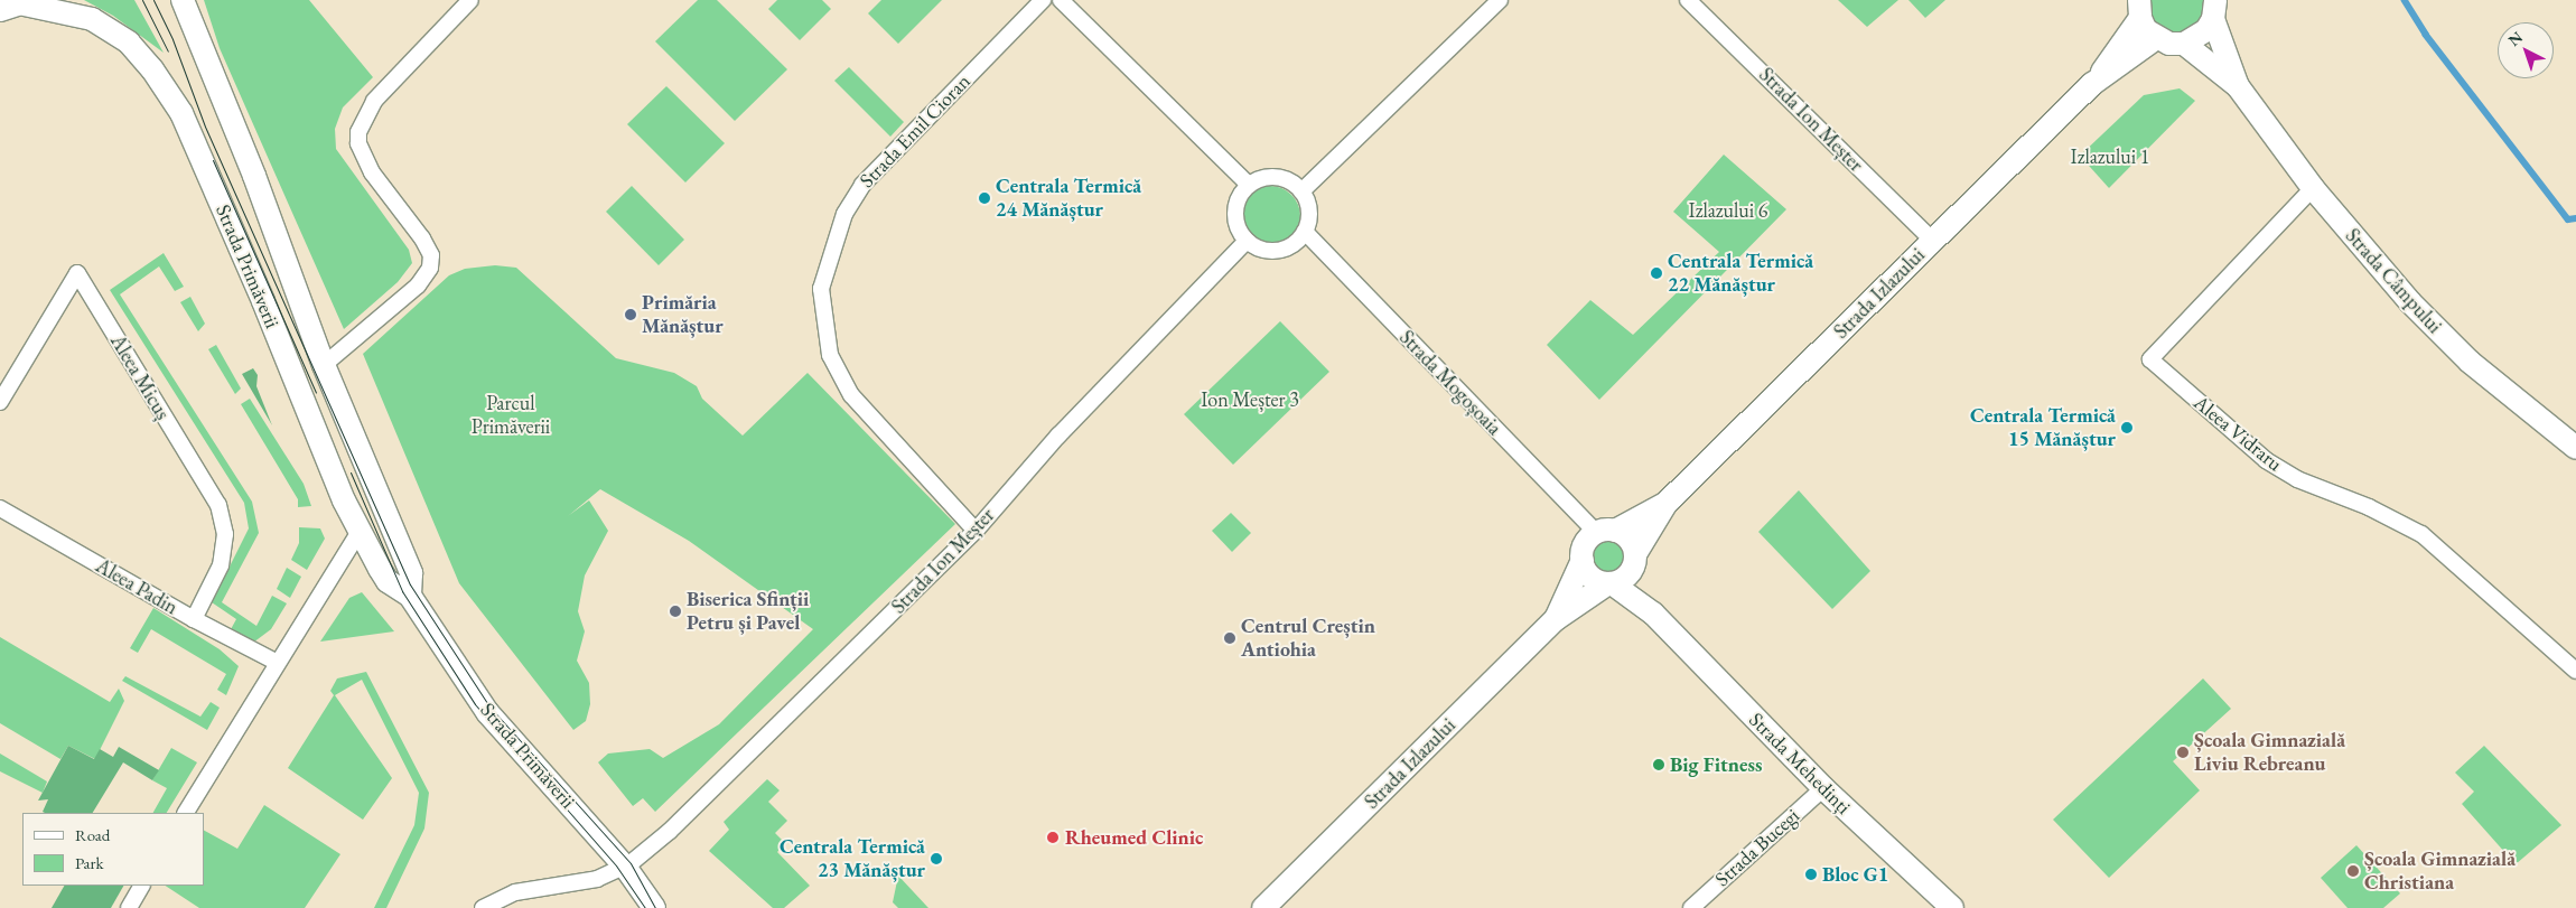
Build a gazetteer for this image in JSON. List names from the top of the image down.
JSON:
{
  "streets": {
    "main road": [
      "Strada Primăverii",
      "Strada Câmpului",
      "Strada Izlazului",
      "Strada Mehedinți"
    ],
    "street": [
      "Strada Ion Meșter",
      "Strada Emil Cioran",
      "Aleea Micuș",
      "Strada Mogoșoaia",
      "Aleea Vidraru",
      "Aleea Padin",
      "Strada Bucegi"
    ]
  },
  "crossings": [
    ["Strada Ion Meșter", "Strada Emil Cioran"],
    ["Strada Ion Meșter", "Strada Primăverii"],
    ["Strada Ion Meșter", "Strada Izlazului"],
    ["Strada Ion Meșter", "Strada Mogoșoaia"],
    ["Strada Câmpului", "Aleea Vidraru"],
    ["Strada Izlazului", "Strada Mogoșoaia"],
    ["Strada Izlazului", "Strada Mehedinți"],
    ["Aleea Micuș", "Aleea Padin"],
    ["Strada Mogoșoaia", "Strada Mehedinți"],
    ["Strada Mehedinți", "Strada Bucegi"]
  ],
  "parks": [
    "Izlazului 1",
    "Izlazului 6",
    "Ion Meșter 3",
    "Parcul Primăverii"
  ],
  "places": [
    "Centrala Termică 24 Mănăștur",
    "Centrala Termică 22 Mănăștur",
    "Primăria Mănăștur",
    "Centrala Termică 15 Mănăștur",
    "Biserica Sfinții Petru și Pavel",
    "Centrul Creștin Antiohia",
    "Școala Gimnazială Liviu Rebreanu",
    "Big Fitness",
    "Rheumed Clinic",
    "Centrala Termică 23 Mănăștur",
    "Școala Gimnazială Christiana",
    "Bloc G1"
  ],
  "legend": ["Road", "Park"],
  "north": "top left"
}
